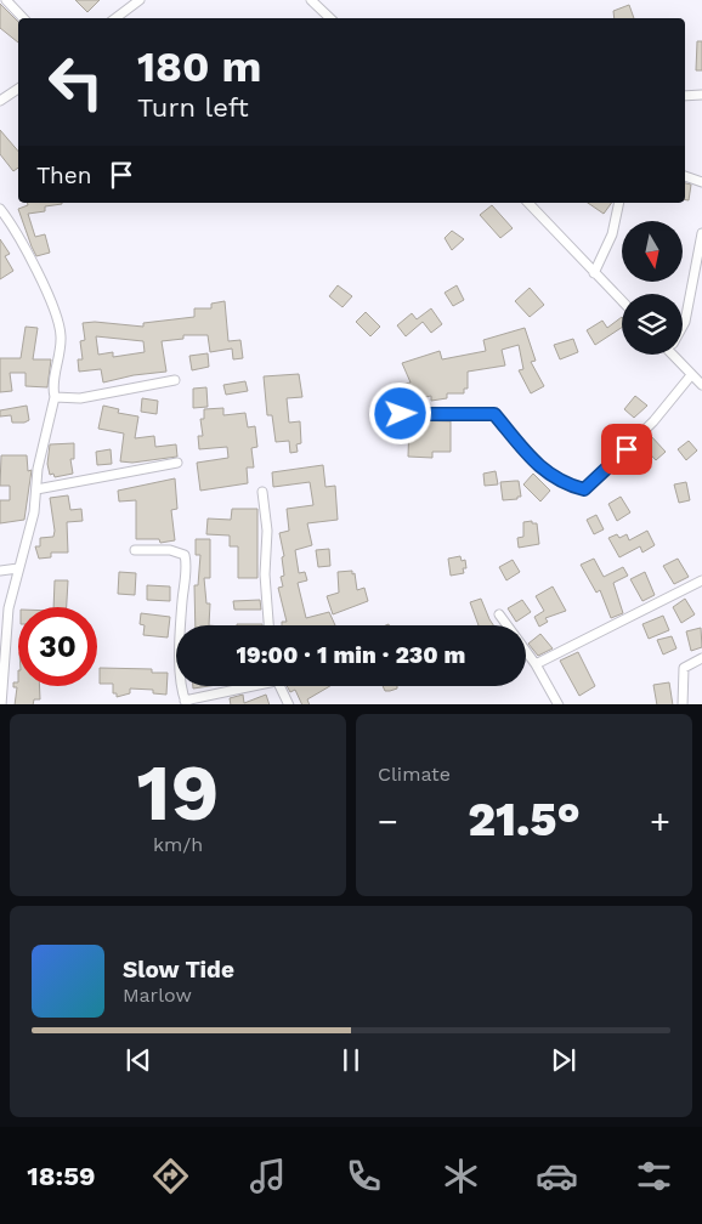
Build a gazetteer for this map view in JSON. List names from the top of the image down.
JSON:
{
  "north": "bottom",
  "page": {
    "turn": ["180 m", "Turn left"],
    "then": "Then",
    "limit": "30",
    "trip": "19:00 · 1 min · 230 m",
    "tile": [
      ["19", "km/h"],
      "Climate"
    ],
    "heat": ["−", "21.5°", "+"],
    "song": ["Slow Tide", "Marlow"],
    "tabs": "18:59"
  }
}
